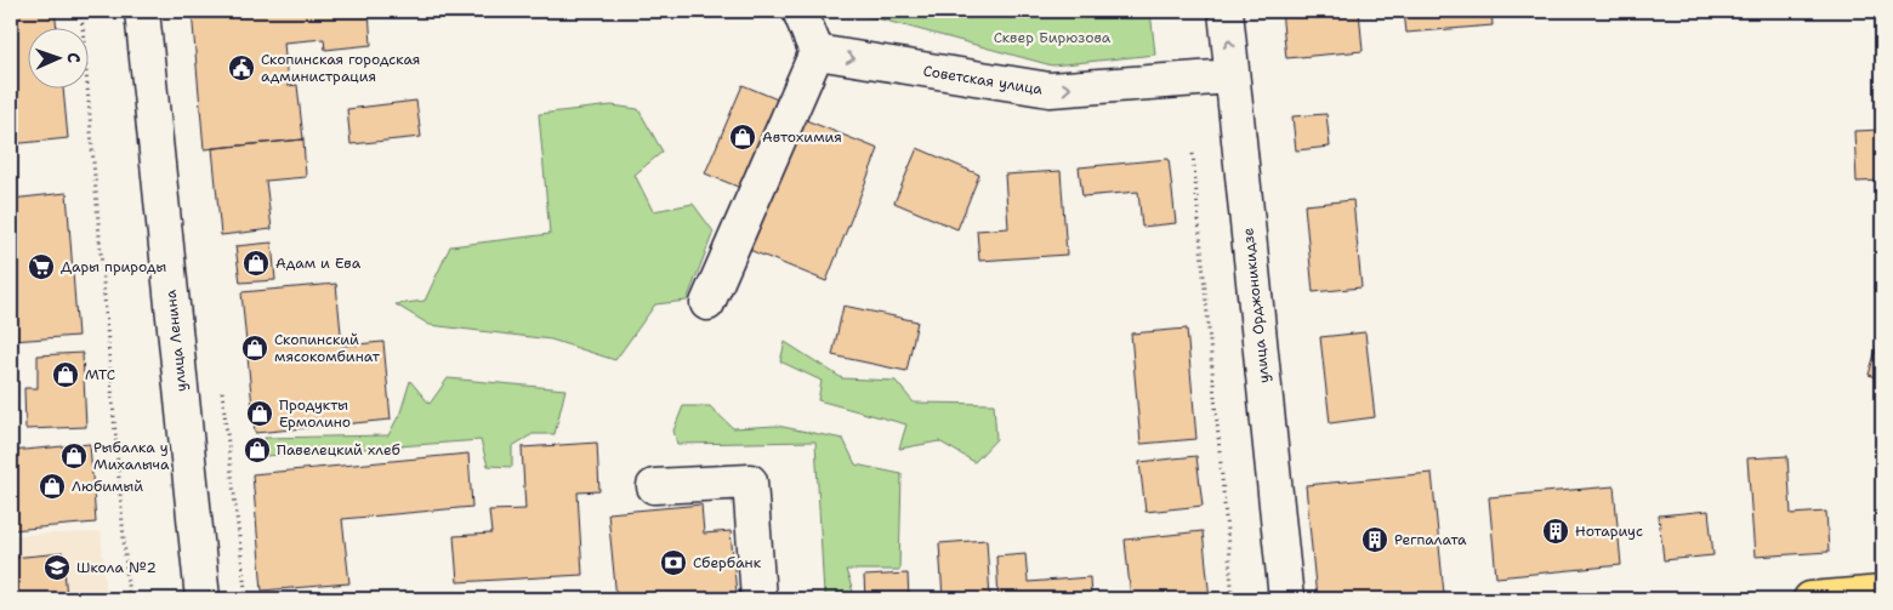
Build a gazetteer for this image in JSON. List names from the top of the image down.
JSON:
{
  "streets": {
    "street": ["Советская улица", "улица Орджоникидзе", "улица Ленина"]
  },
  "crossings": [
    ["Советская улица", "улица Орджоникидзе"]
  ],
  "one_way": ["Советская улица"],
  "parks": ["Сквер Бирюзова"],
  "places": {
    "public building": ["Скопинская городская администрация"],
    "shop": [
      "Автохимия",
      "Адам и Ева",
      "Скопинский мясокомбинат",
      "МТС",
      "Продукты Ермолино",
      "Павелецкий хлеб",
      "Рыбалка у Михалыча",
      "Любимый"
    ],
    "supermarket": ["Дары природы"],
    "building": ["Нотариус", "Регпалата"],
    "bank": ["Сбербанк"],
    "school or university": ["Школа №2"]
  },
  "north": "right"
}
